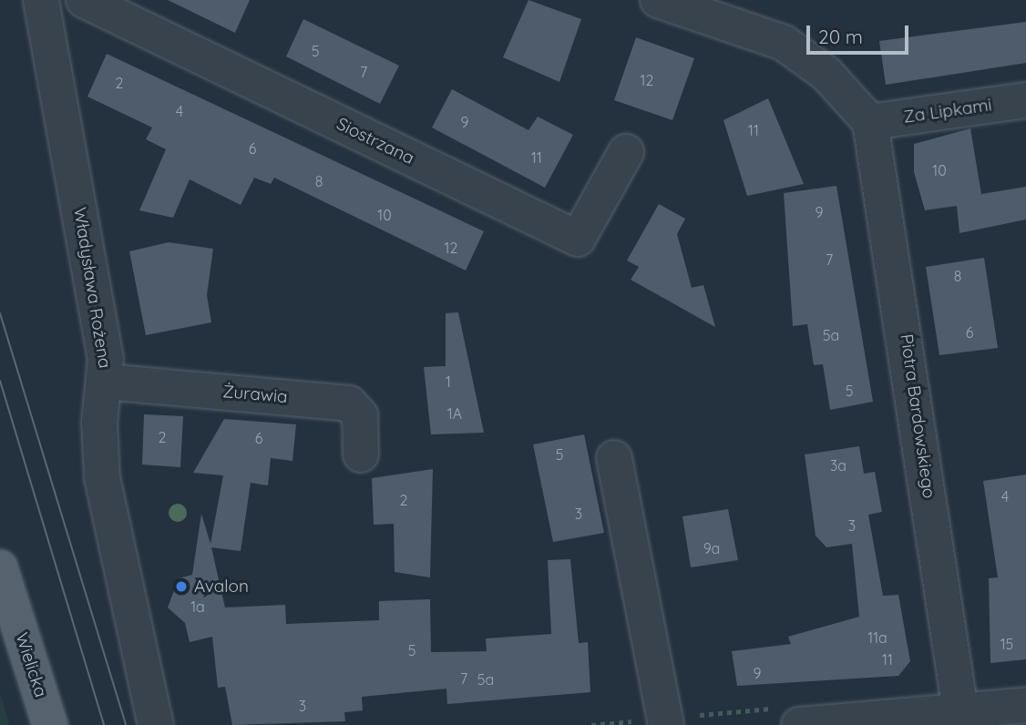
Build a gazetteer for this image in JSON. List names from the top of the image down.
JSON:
{
  "streets": {
    "main road": ["Wielicka"],
    "street": [
      "Za Lipkami",
      "Siostrzana",
      "Władysława Rożena",
      "Żurawia",
      "Piotra Bardowskiego"
    ]
  },
  "crossings": [
    ["Za Lipkami", "Piotra Bardowskiego"],
    ["Władysława Rożena", "Żurawia"]
  ],
  "places": ["Avalon"],
  "house_numbers": [
    "5",
    "7",
    "12",
    "2",
    "4",
    "9",
    "11",
    "6",
    "11",
    "10",
    "8",
    "9",
    "10",
    "12",
    "7",
    "8",
    "6",
    "5a",
    "1",
    "5",
    "1A",
    "2",
    "6",
    "5",
    "3a",
    "4",
    "2",
    "3",
    "3",
    "9a",
    "1a",
    "11a",
    "15",
    "5",
    "11",
    "9",
    "7",
    "5a",
    "3"
  ],
  "scale_bar": "20 m"
}
